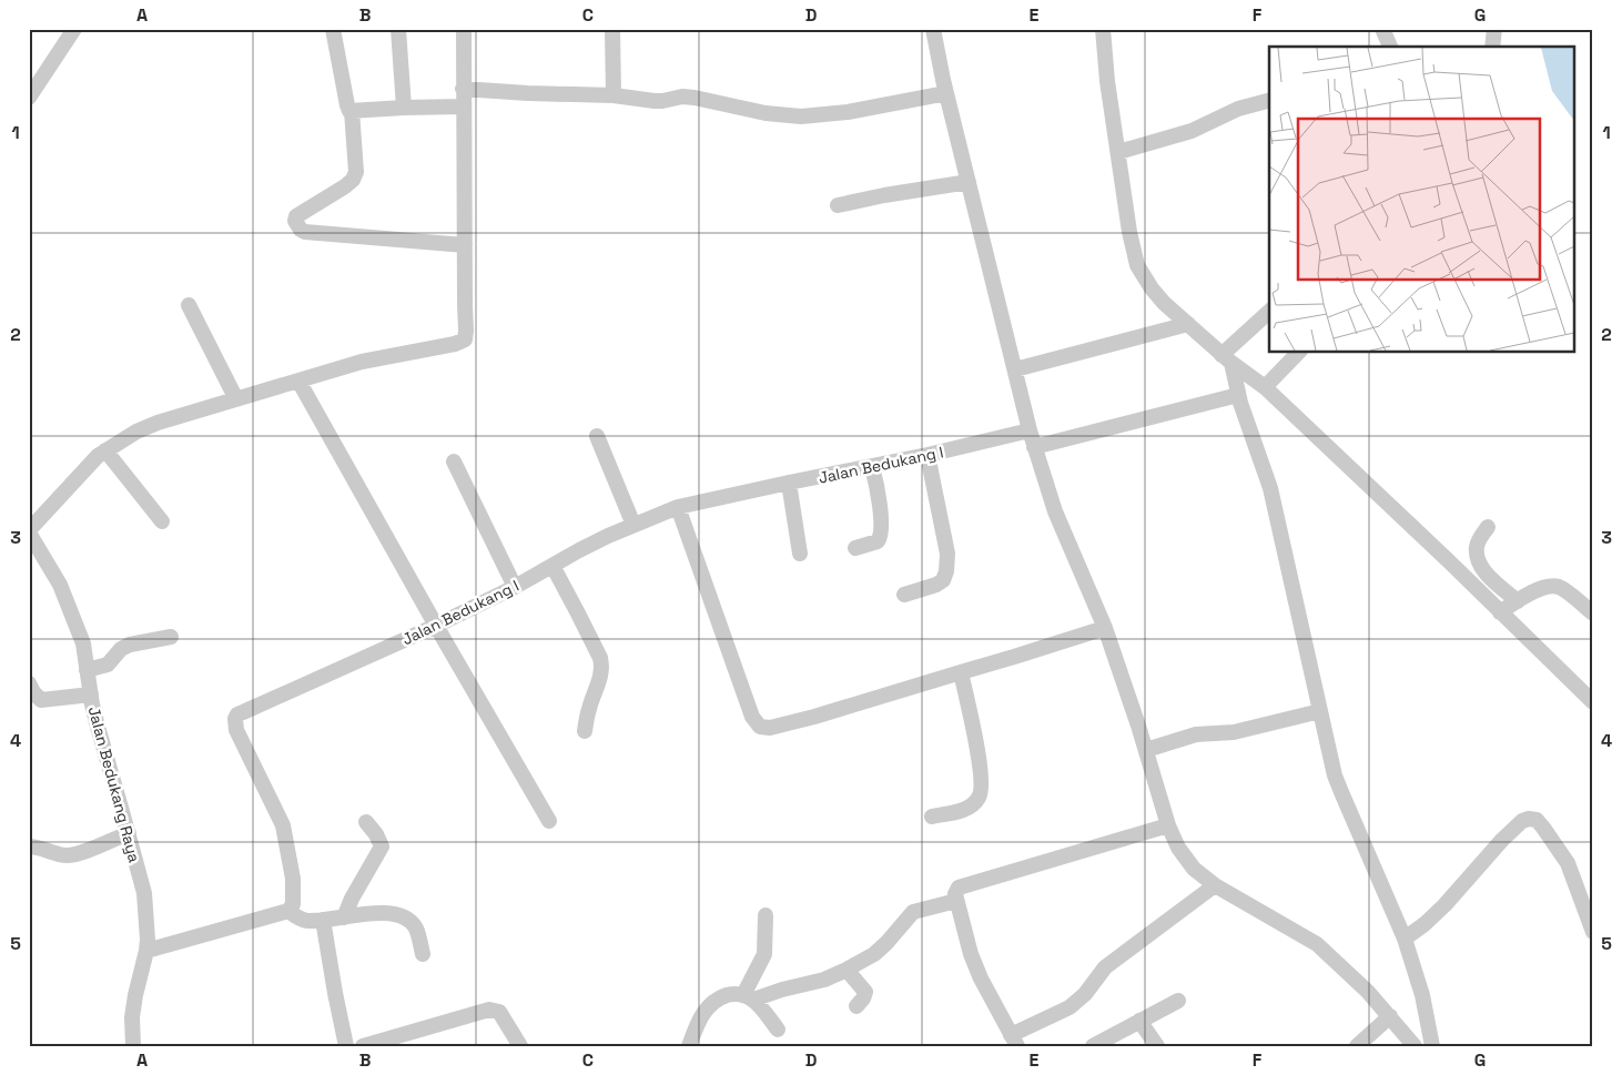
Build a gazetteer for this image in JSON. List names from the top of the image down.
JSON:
{
  "streets": {
    "street": ["Jalan Bedukang I", "Jalan Bedukang Raya"]
  },
  "grid": {
    "columns": [
      "A",
      "B",
      "C",
      "D",
      "E",
      "F",
      "G"
    ],
    "rows": [
      "1",
      "2",
      "3",
      "4",
      "5"
    ]
  }
}
